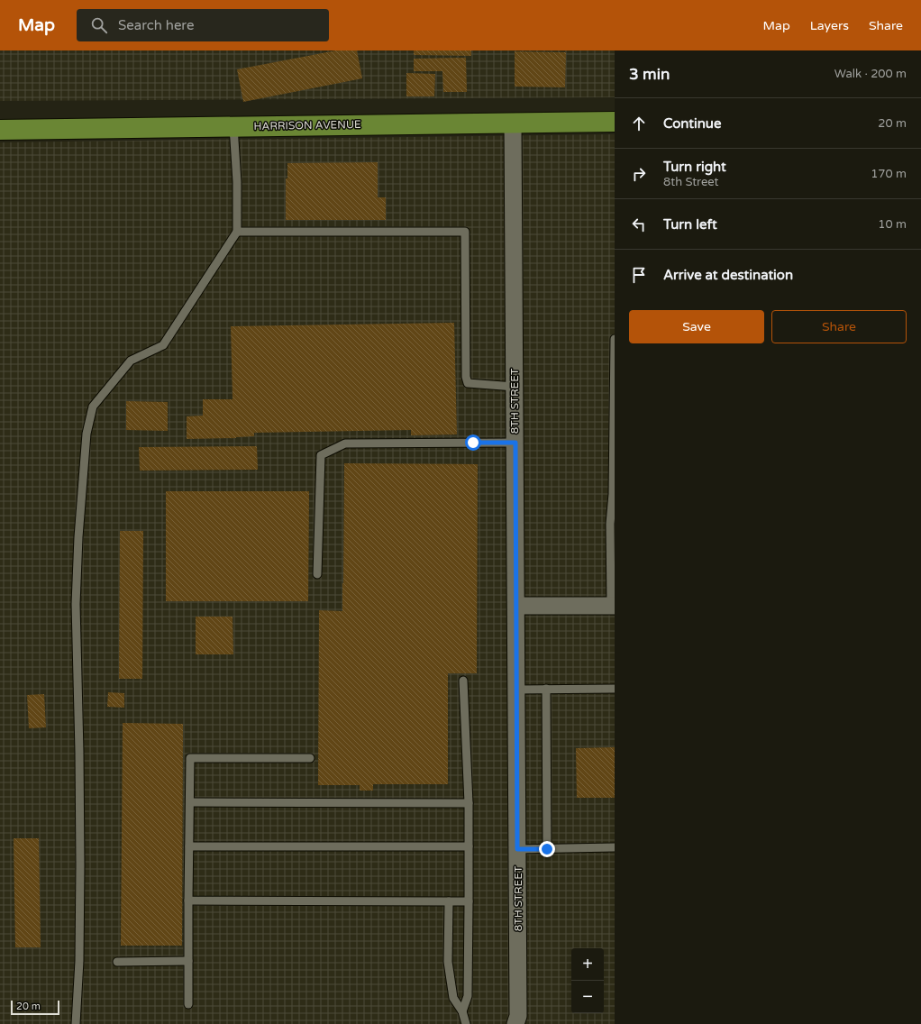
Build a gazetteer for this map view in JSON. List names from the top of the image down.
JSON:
{
  "streets": {
    "main road": ["HARRISON AVENUE"],
    "street": ["8TH STREET"]
  },
  "crossings": [
    ["HARRISON AVENUE", "8TH STREET"]
  ],
  "scale_bar": "20 m",
  "page": {
    "header": "Map",
    "search": "Search here",
    "nav": ["Map", "Layers", "Share"],
    "heading": ["3 min", "Walk · 200 m"],
    "list": [
      ["Continue", "20 m"],
      ["Turn right", "8th Street", "170 m"],
      ["Turn left", "10 m"],
      "Arrive at destination"
    ],
    "buttons": ["Save", "Share"],
    "map_buttons": ["+", "−"],
    "scale": "20 m"
  }
}
